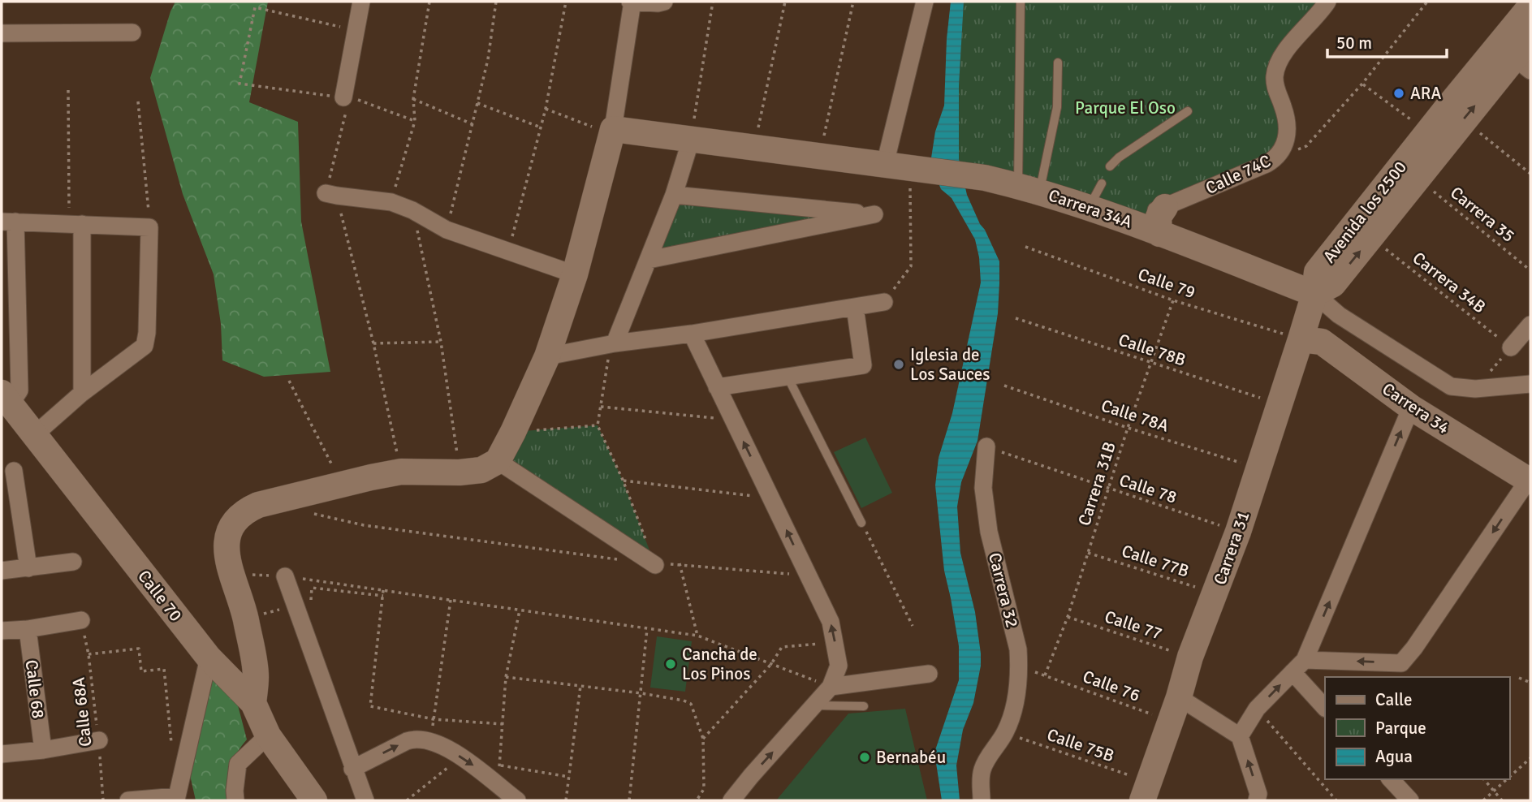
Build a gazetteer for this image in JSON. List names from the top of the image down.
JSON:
{
  "streets": {
    "street": [
      "Calle 74C",
      "Carrera 34A",
      "Avenida los 2500",
      "Carrera 34",
      "Carrera 31",
      "Carrera 32",
      "Calle 70",
      "Calle 68"
    ],
    "path": [
      "Carrera 35",
      "Carrera 34B",
      "Calle 79",
      "Calle 78B",
      "Calle 78A",
      "Carrera 31B",
      "Calle 78",
      "Calle 77B",
      "Calle 77",
      "Calle 76",
      "Calle 68A",
      "Calle 75B"
    ]
  },
  "crossings": [
    ["Calle 74C", "Carrera 34A"],
    ["Carrera 34A", "Avenida los 2500"],
    ["Carrera 34A", "Carrera 31"],
    ["Avenida los 2500", "Carrera 35"],
    ["Avenida los 2500", "Carrera 34B"],
    ["Avenida los 2500", "Carrera 31"],
    ["Calle 79", "Carrera 34"],
    ["Calle 79", "Carrera 31B"],
    ["Calle 79", "Carrera 31"],
    ["Calle 78B", "Carrera 31B"],
    ["Calle 78B", "Carrera 31"],
    ["Carrera 34", "Carrera 31"],
    ["Calle 78A", "Carrera 31B"],
    ["Calle 78A", "Carrera 31"],
    ["Carrera 31B", "Calle 78"],
    ["Carrera 31B", "Calle 77B"],
    ["Carrera 31B", "Calle 77"],
    ["Carrera 31B", "Calle 76"],
    ["Calle 78", "Carrera 31"],
    ["Calle 78", "Carrera 32"],
    ["Carrera 31", "Calle 77B"],
    ["Carrera 31", "Calle 77"],
    ["Carrera 31", "Calle 76"],
    ["Carrera 31", "Calle 75B"],
    ["Carrera 32", "Calle 75B"]
  ],
  "parks": ["Parque El Oso"],
  "places": [
    "ARA",
    "Iglesia de Los Sauces",
    "Cancha de Los Pinos",
    "Bernabéu"
  ],
  "legend": ["Calle", "Parque", "Agua"],
  "scale_bar": "50 m"
}
